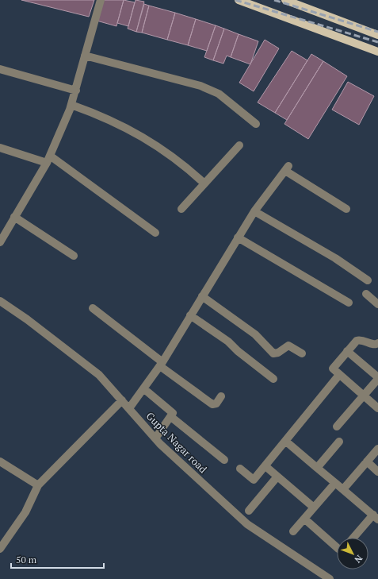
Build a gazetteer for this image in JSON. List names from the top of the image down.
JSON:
{
  "streets": {
    "street": ["Gupta Nagar road"]
  },
  "scale_bar": "50 m",
  "north": "bottom right"
}
